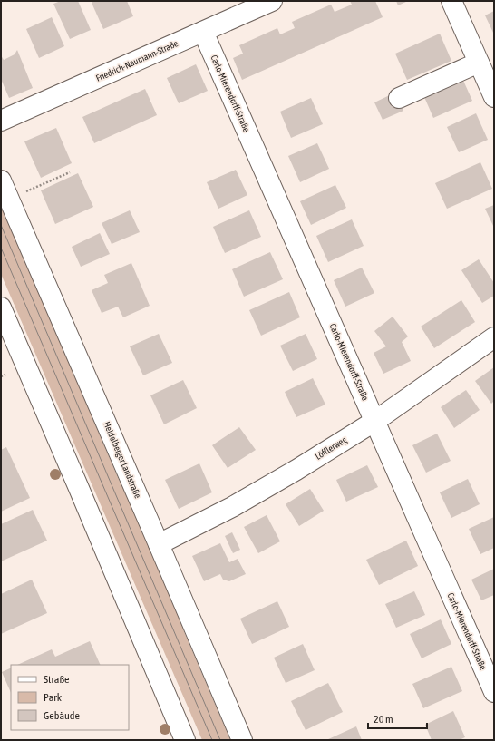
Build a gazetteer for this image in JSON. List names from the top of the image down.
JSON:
{
  "streets": {
    "street": [
      "Friedrich-Naumann-Straße",
      "Carlo-Mierendorff-Straße",
      "Löfflerweg",
      "Heidelberger Landstraße"
    ]
  },
  "crossings": [
    ["Friedrich-Naumann-Straße", "Carlo-Mierendorff-Straße"],
    ["Carlo-Mierendorff-Straße", "Löfflerweg"],
    ["Löfflerweg", "Heidelberger Landstraße"]
  ],
  "legend": ["Straße", "Park", "Gebäude"],
  "scale_bar": "20 m"
}
